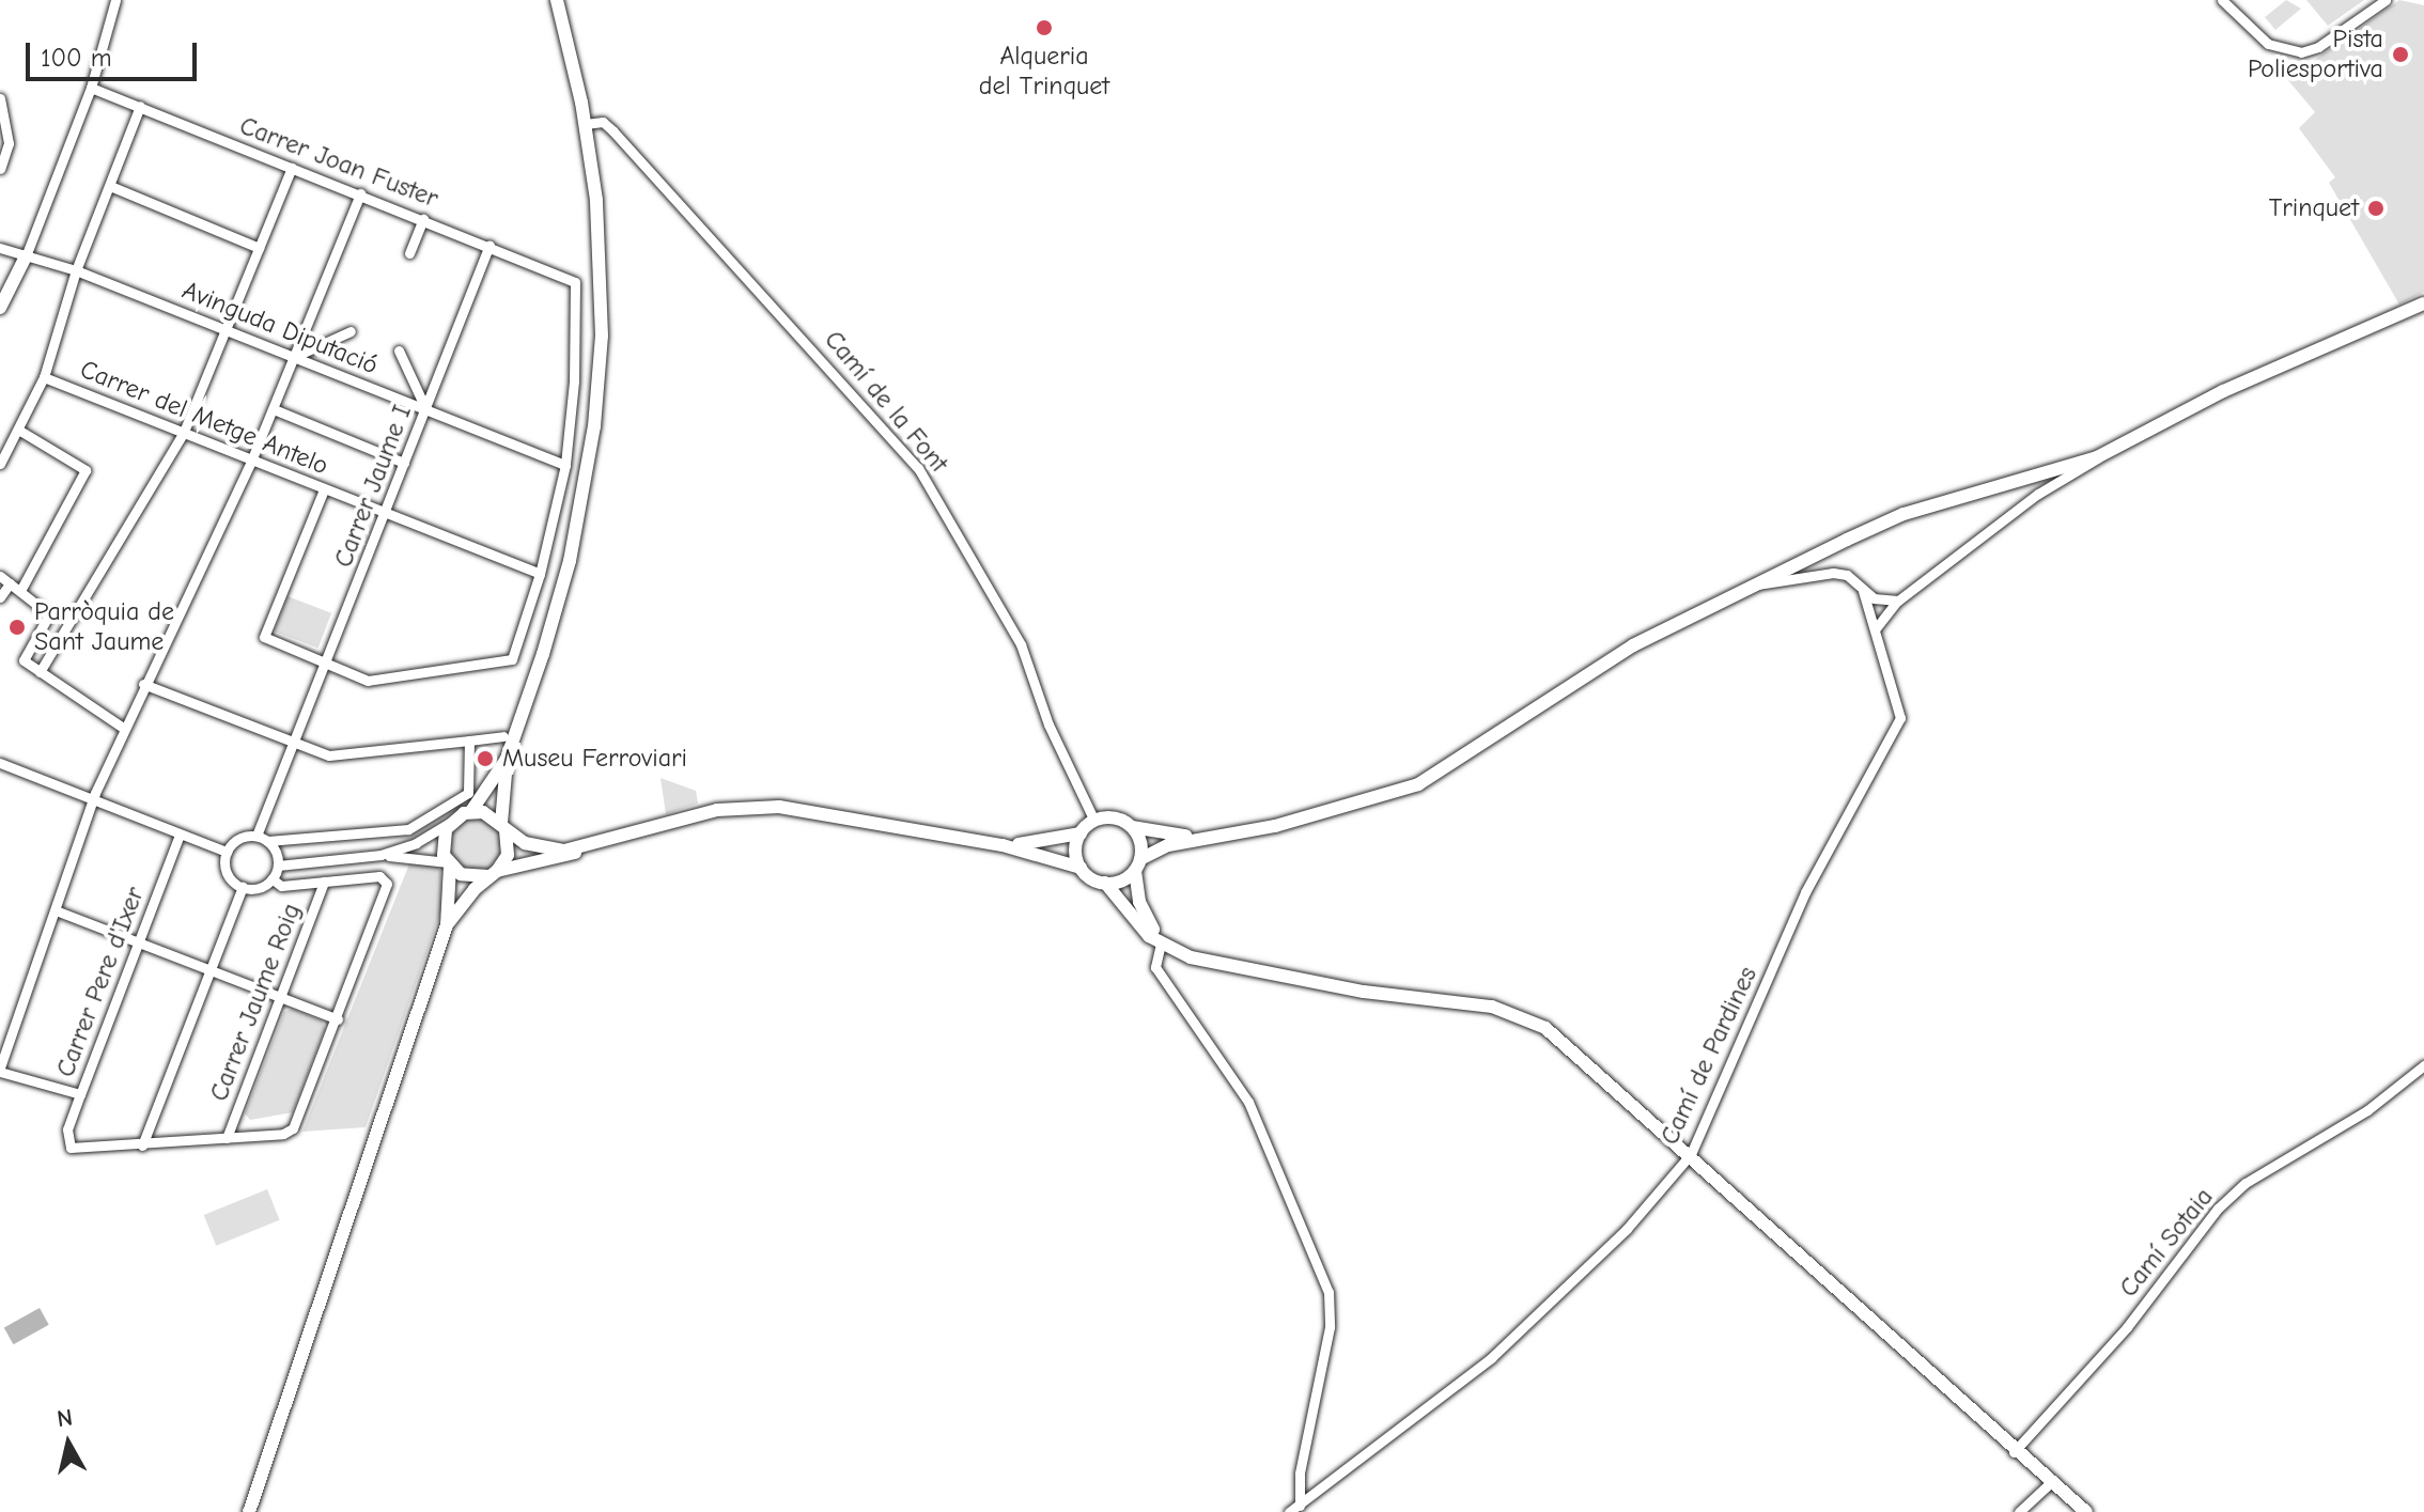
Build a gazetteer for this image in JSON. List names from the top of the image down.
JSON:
{
  "streets": {
    "street": [
      "Carrer Joan Fuster",
      "Avinguda Diputació",
      "Camí de la Font",
      "Carrer del Metge Antelo",
      "Carrer Jaume I",
      "Carrer Pere d'Ixer",
      "Carrer Jaume Roig",
      "Camí de Pardines",
      "Camí Sotaia"
    ]
  },
  "crossings": [
    ["Carrer Joan Fuster", "Avinguda Diputació"],
    ["Carrer Joan Fuster", "Carrer Jaume I"],
    ["Avinguda Diputació", "Carrer Jaume I"],
    ["Carrer del Metge Antelo", "Carrer Jaume I"]
  ],
  "places": [
    "Alqueria del Trinquet",
    "Pista Poliesportiva",
    "Trinquet",
    "Parròquia de Sant Jaume",
    "Museu Ferroviari"
  ],
  "scale_bar": "100 m",
  "north": "top"
}
